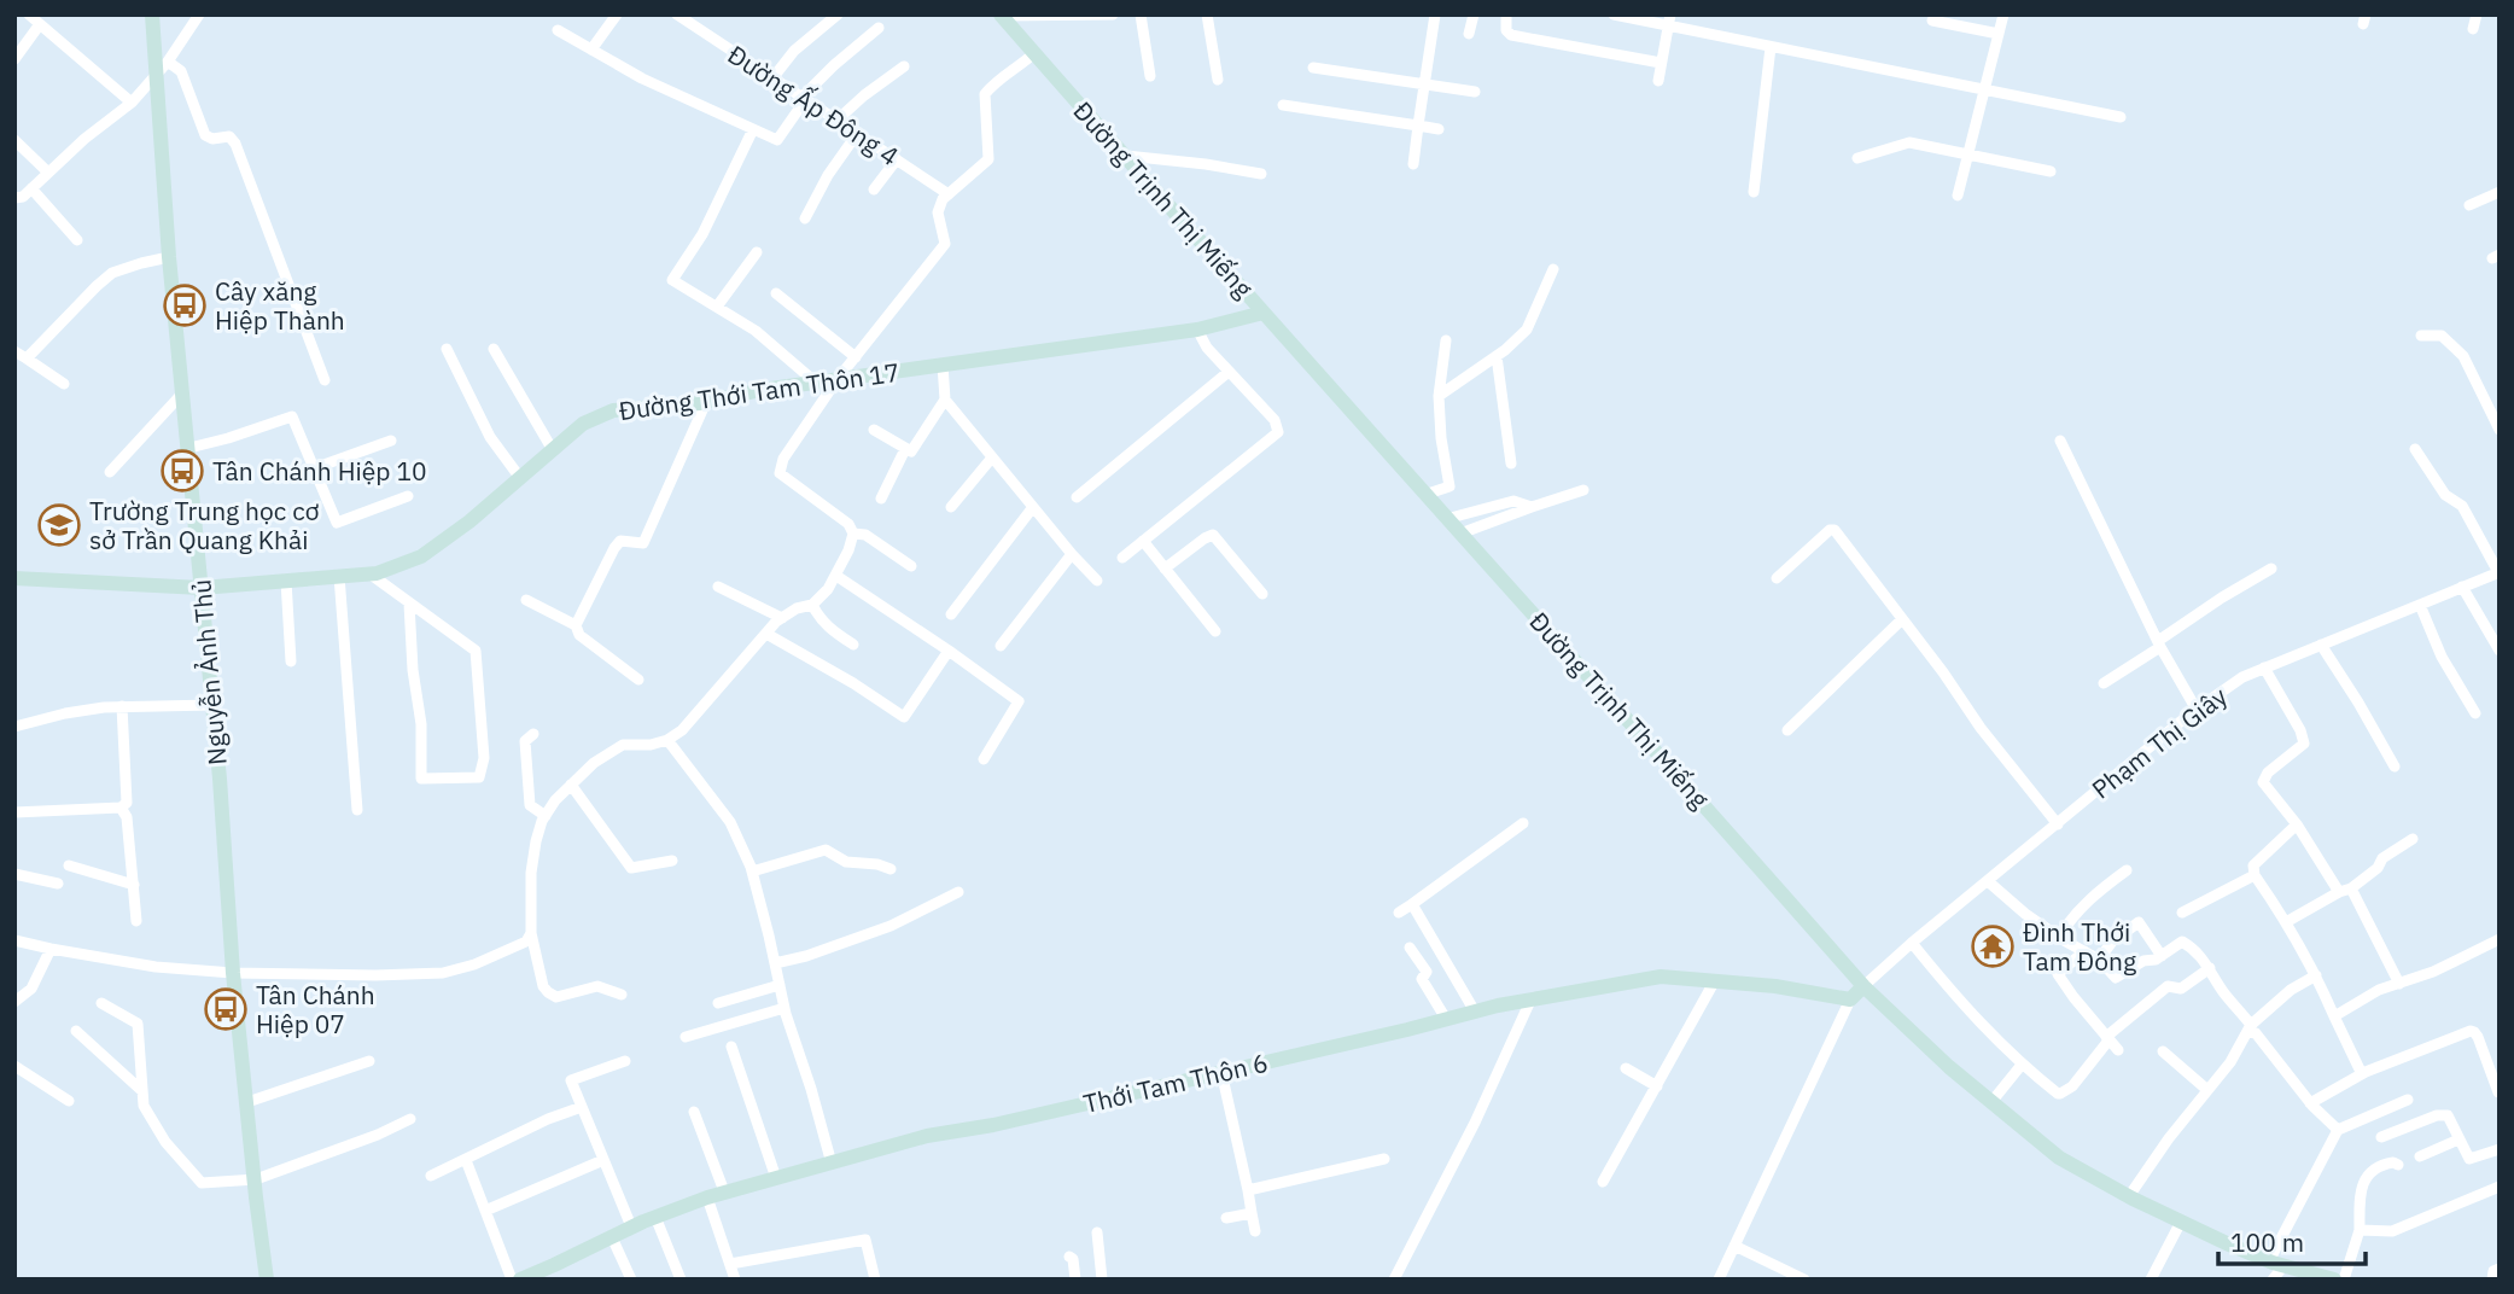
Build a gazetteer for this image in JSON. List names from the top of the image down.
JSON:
{
  "streets": {
    "main road": [
      "Đường Trịnh Thị Miếng",
      "Đường Thới Tam Thôn 17",
      "Nguyễn Ảnh Thủ",
      "Thới Tam Thôn 6"
    ],
    "street": ["Đường Ấp Đông 4", "Phạm Thị Giây"]
  },
  "crossings": [
    ["Đường Trịnh Thị Miếng", "Đường Thới Tam Thôn 17"],
    ["Đường Trịnh Thị Miếng", "Phạm Thị Giây"],
    ["Đường Thới Tam Thôn 17", "Nguyễn Ảnh Thủ"]
  ],
  "places": {
    "bus stop": ["Cây xăng Hiệp Thành", "Tân Chánh Hiệp 10", "Tân Chánh Hiệp 07"],
    "school or university": ["Trường Trung học cơ sở Trần Quang Khải"],
    "temple": ["Đình Thới Tam Đông"]
  },
  "scale_bar": "100 m"
}
